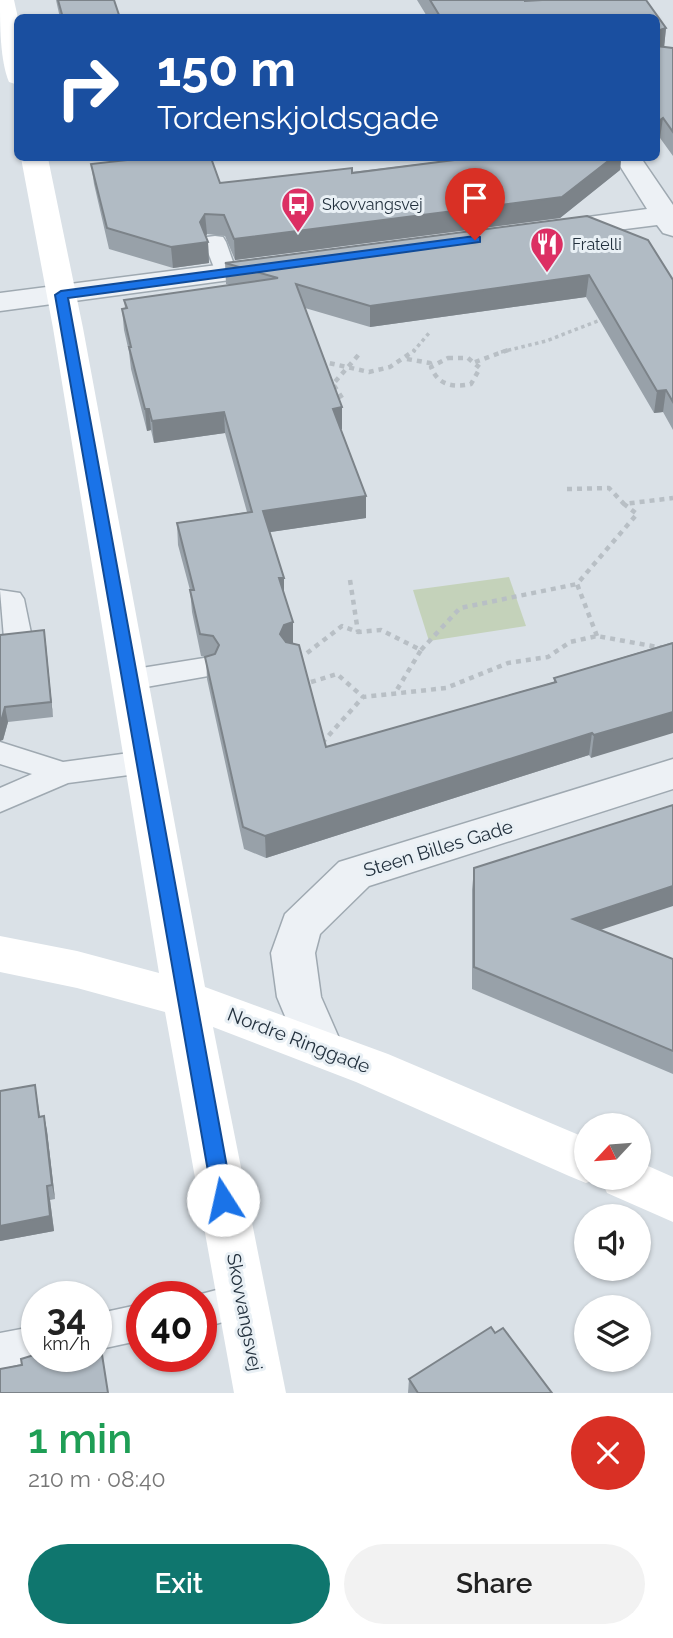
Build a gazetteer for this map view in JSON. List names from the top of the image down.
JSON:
{
  "streets": {
    "street": ["Steen Billes Gade", "Nordre Ringgade", "Skovvangsvej"]
  },
  "crossings": [
    ["Steen Billes Gade", "Nordre Ringgade"],
    ["Nordre Ringgade", "Skovvangsvej"]
  ],
  "places": {
    "bus stop": ["Skovvangsvej"],
    "restaurant": ["Fratelli"]
  },
  "north": "bottom left",
  "page": {
    "turn": ["150 m", "Tordenskjoldsgade"],
    "speed": "34 km/h",
    "limit": "40",
    "heading": ["1 min", "210 m · 08:40"],
    "buttons": ["Exit", "Share"]
  }
}
